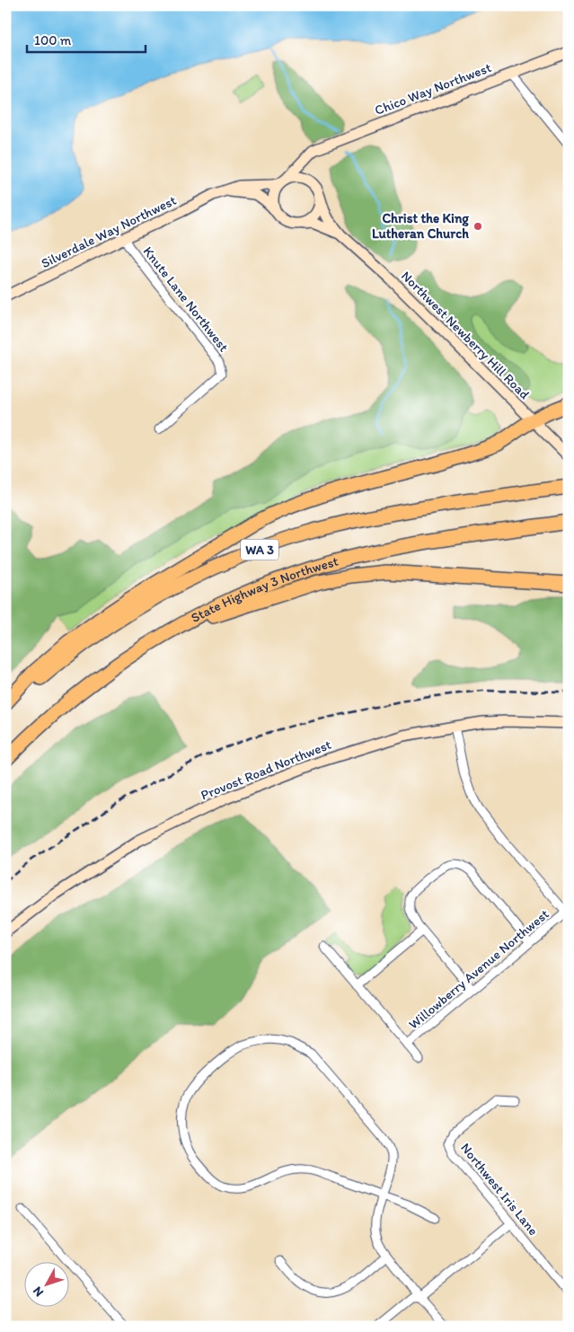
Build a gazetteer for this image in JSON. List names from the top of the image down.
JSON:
{
  "streets": {
    "highway": ["WA 3", "State Highway 3 Northwest"],
    "main road": [
      "Chico Way Northwest",
      "Silverdale Way Northwest",
      "Northwest Newberry Hill Road",
      "Provost Road Northwest"
    ],
    "street": ["Knute Lane Northwest", "Willowberry Avenue Northwest", "Northwest Iris Lane"]
  },
  "crossings": [
    ["Chico Way Northwest", "Silverdale Way Northwest"],
    ["Chico Way Northwest", "Northwest Newberry Hill Road"],
    ["Silverdale Way Northwest", "Knute Lane Northwest"],
    ["Silverdale Way Northwest", "Northwest Newberry Hill Road"]
  ],
  "places": ["Christ the King Lutheran Church"],
  "scale_bar": "100 m",
  "north": "bottom left"
}
